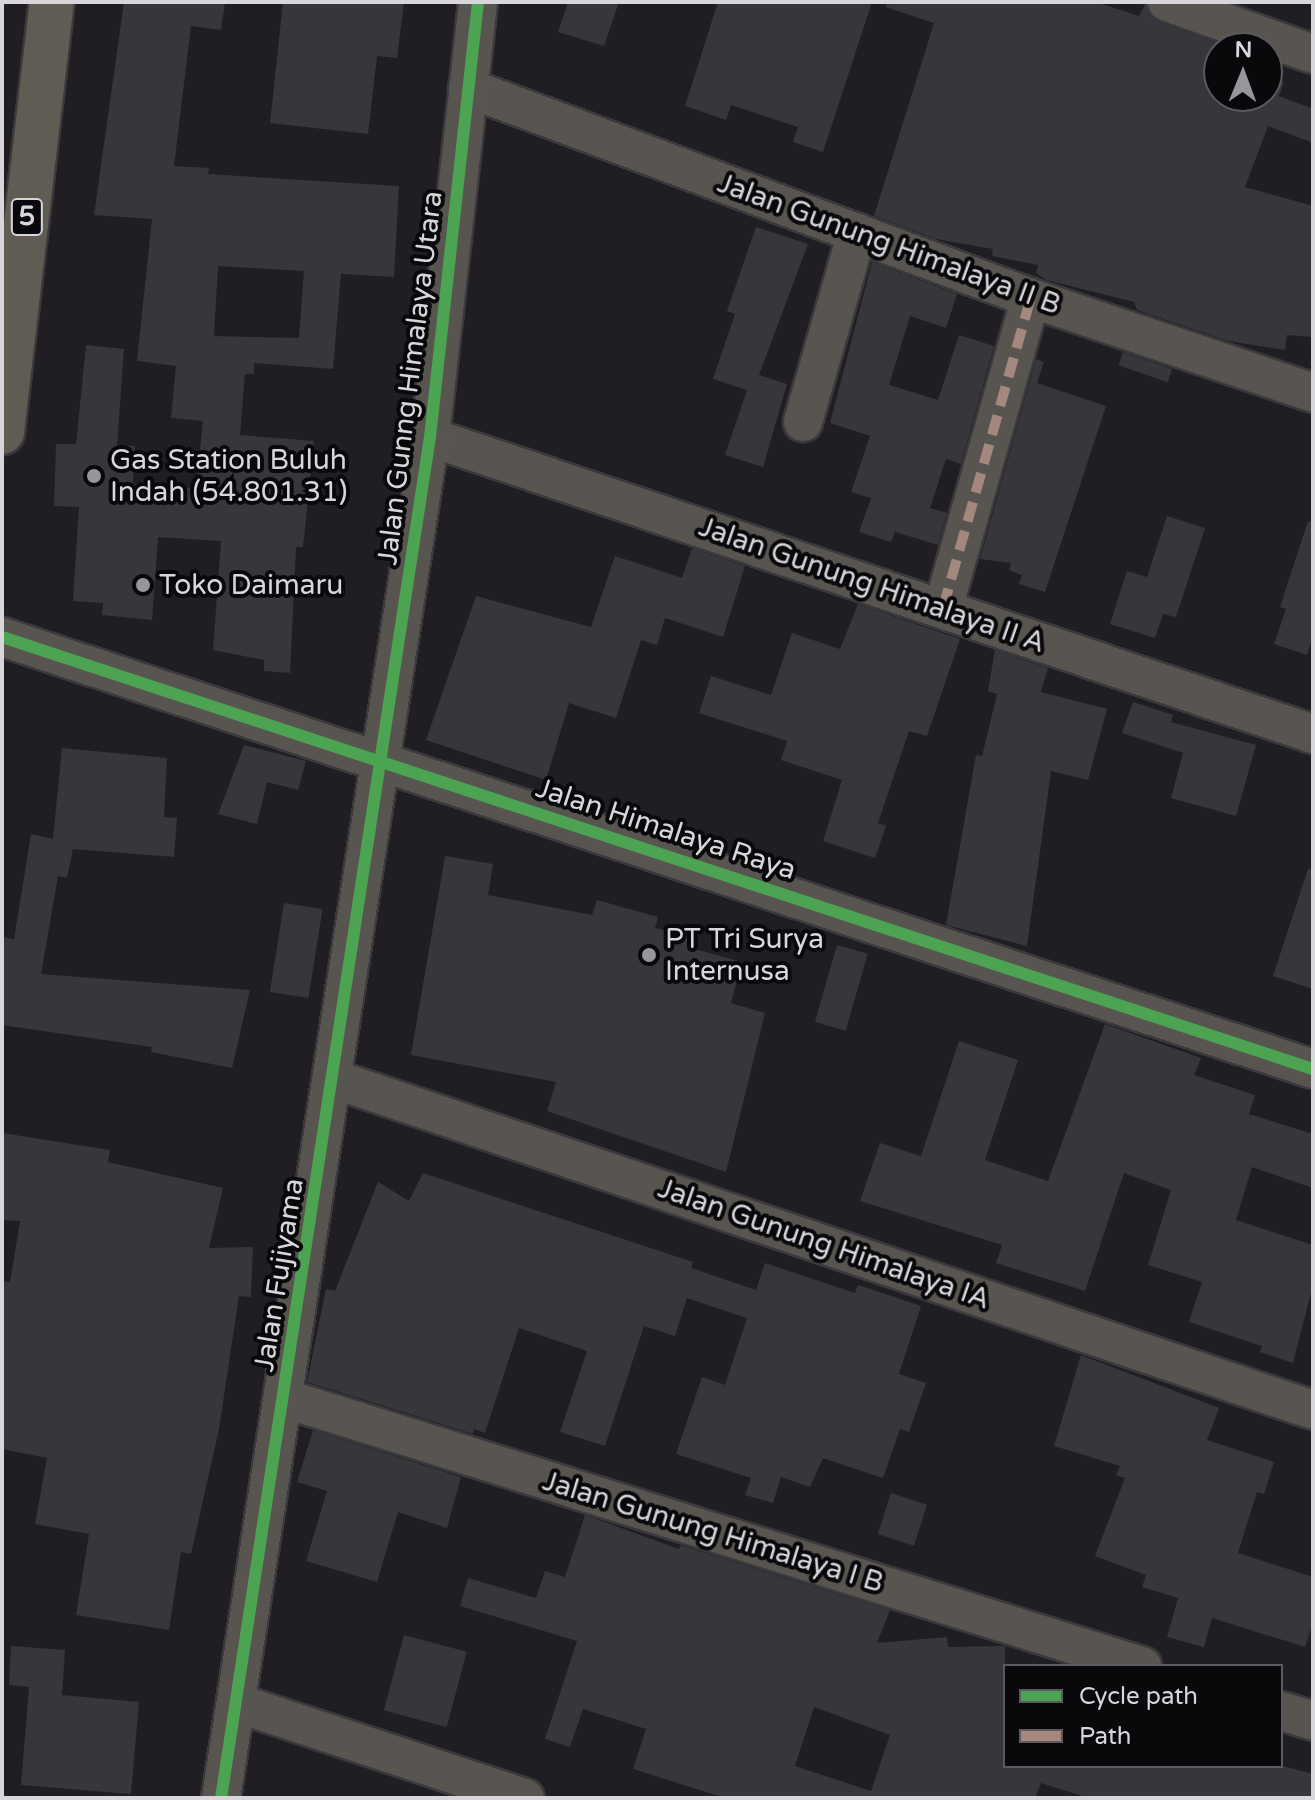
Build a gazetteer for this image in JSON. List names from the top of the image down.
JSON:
{
  "streets": {
    "highway": ["5"],
    "street": [
      "Jalan Gunung Himalaya II B",
      "Jalan Gunng Himalaya Utara",
      "Jalan Gunung Himalaya II A",
      "Jalan Himalaya Raya",
      "Jalan Gunung Himalaya IA",
      "Jalan Fujiyama",
      "Jalan Gunung Himalaya I B"
    ]
  },
  "crossings": [
    ["Jalan Gunung Himalaya II B", "Jalan Gunng Himalaya Utara"],
    ["Jalan Gunng Himalaya Utara", "Jalan Gunung Himalaya II A"],
    ["Jalan Gunng Himalaya Utara", "Jalan Himalaya Raya"],
    ["Jalan Gunng Himalaya Utara", "Jalan Fujiyama"],
    ["Jalan Himalaya Raya", "Jalan Fujiyama"],
    ["Jalan Gunung Himalaya IA", "Jalan Fujiyama"],
    ["Jalan Fujiyama", "Jalan Gunung Himalaya I B"]
  ],
  "places": ["Gas Station Buluh Indah (54.801.31)", "Toko Daimaru", "PT Tri Surya Internusa"],
  "legend": ["Cycle path", "Path"],
  "north": "top"
}
